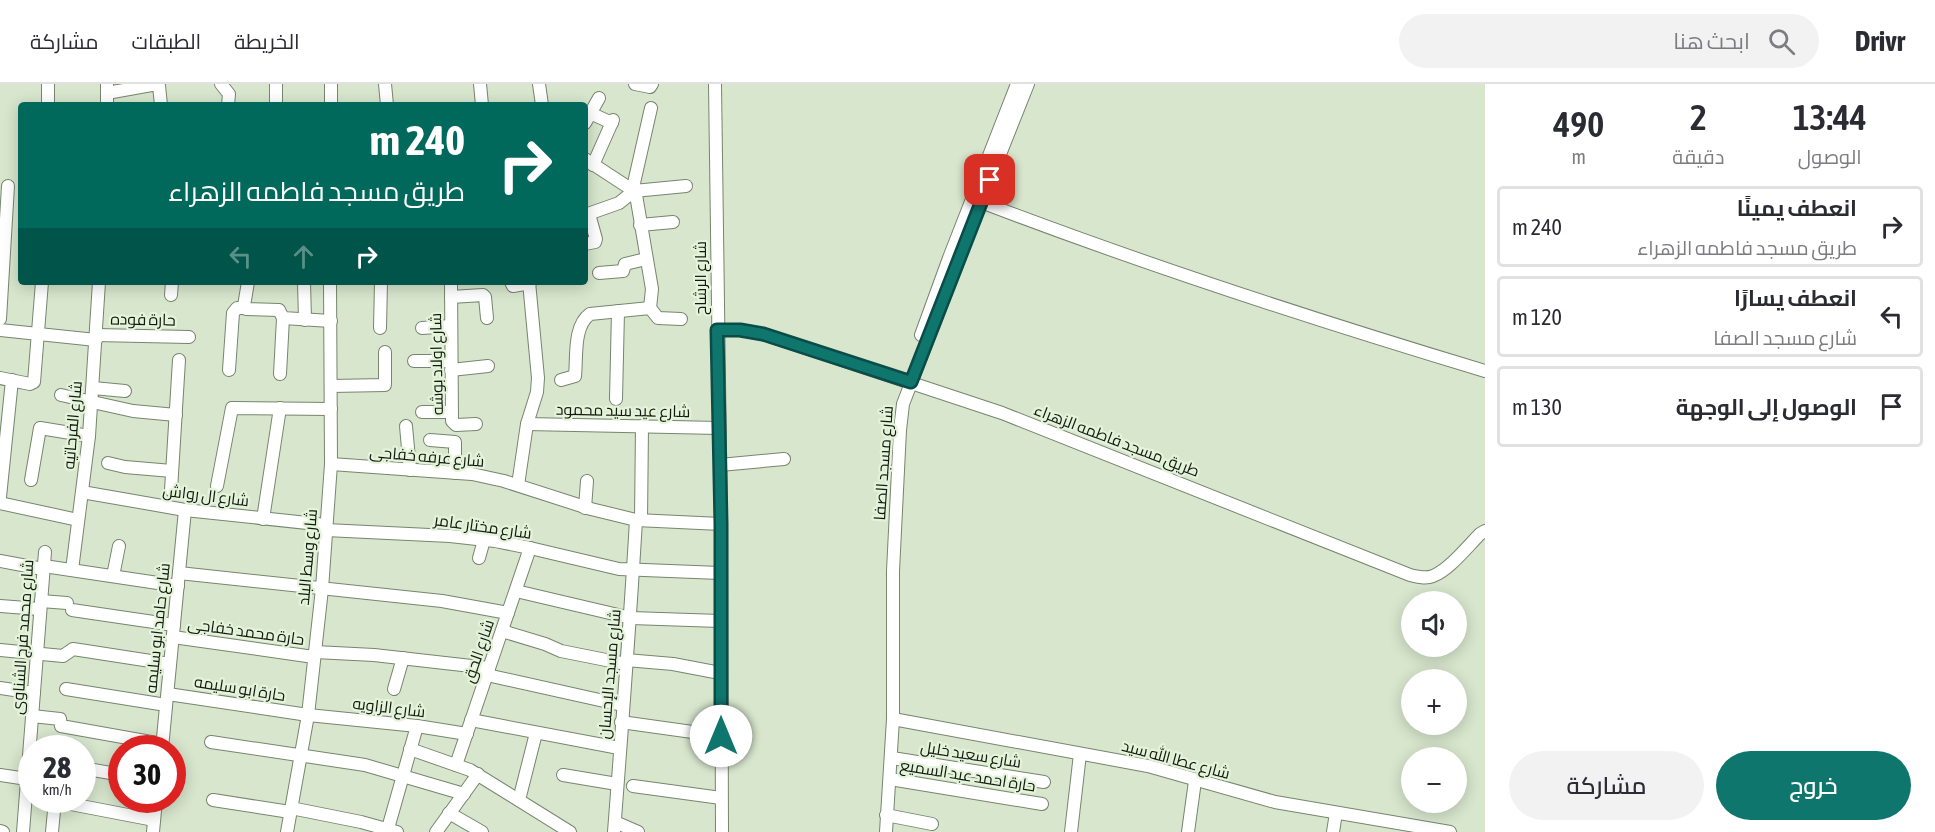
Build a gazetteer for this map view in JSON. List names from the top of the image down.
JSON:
{
  "streets": {
    "street": [
      "شارع الرشاح",
      "حارة فوده",
      "شارع اولاد بوشه",
      "شارع عيد سيد محمود",
      "شارع الفرحاتيه",
      "طريق مسجد فاطمه الزهراء",
      "شارع عرفه خفاجى",
      "شارع مسجد الصفا",
      "شارع ال رواش",
      "شارع مختار عامر",
      "شارع وسط البلد",
      "شارع حامد ابو سليمه",
      "حارة محمد خفاجى",
      "شارع محمد فرج الشناوى",
      "شارع الحق",
      "شارع مسجد الإحسان",
      "حارة ابو سليمه",
      "شارع الزاويه",
      "شارع سعيد خليل",
      "شارع عطا الله سيد",
      "حارة احمد عبد السميع"
    ]
  },
  "crossings": [
    ["شارع الرشاح", "شارع عيد سيد محمود"],
    ["شارع الرشاح", "طريق مسجد فاطمه الزهراء"],
    ["شارع الرشاح", "شارع عرفه خفاجى"],
    ["شارع الرشاح", "شارع مختار عامر"],
    ["حارة فوده", "شارع الفرحاتيه"],
    ["شارع عيد سيد محمود", "شارع مسجد الإحسان"],
    ["شارع الفرحاتيه", "شارع ال رواش"],
    ["طريق مسجد فاطمه الزهراء", "شارع مسجد الصفا"],
    ["شارع عرفه خفاجى", "شارع وسط البلد"],
    ["شارع عرفه خفاجى", "شارع مسجد الإحسان"],
    ["شارع مسجد الصفا", "شارع سعيد خليل"],
    ["شارع مسجد الصفا", "شارع عطا الله سيد"],
    ["شارع مسجد الصفا", "حارة احمد عبد السميع"],
    ["شارع ال رواش", "شارع مختار عامر"],
    ["شارع ال رواش", "شارع وسط البلد"],
    ["شارع ال رواش", "شارع حامد ابو سليمه"],
    ["شارع مختار عامر", "شارع وسط البلد"],
    ["شارع مختار عامر", "شارع الحق"],
    ["شارع مختار عامر", "شارع مسجد الإحسان"],
    ["شارع وسط البلد", "حارة محمد خفاجى"],
    ["شارع وسط البلد", "حارة ابو سليمه"],
    ["شارع وسط البلد", "شارع الزاويه"],
    ["شارع حامد ابو سليمه", "حارة محمد خفاجى"],
    ["شارع حامد ابو سليمه", "حارة ابو سليمه"],
    ["حارة محمد خفاجى", "شارع محمد فرج الشناوى"],
    ["حارة محمد خفاجى", "شارع الحق"],
    ["حارة محمد خفاجى", "شارع مسجد الإحسان"],
    ["شارع الحق", "شارع الزاويه"],
    ["حارة ابو سليمه", "شارع الزاويه"]
  ],
  "page": {
    "header": "Drivr",
    "search": "ابحث هنا",
    "nav": ["الخريطة", "الطبقات", "مشاركة"],
    "eta": [
      "13:44",
      "الوصول",
      "2",
      "دقيقة",
      "490",
      "m"
    ],
    "turn": ["240 m", "طريق مسجد فاطمه الزهراء"],
    "list": [
      {
        "name": "انعطف يمينًا",
        "note": "طريق مسجد فاطمه الزهراء",
        "value": "240 m"
      },
      {
        "name": "انعطف يسارًا",
        "note": "شارع مسجد الصفا",
        "value": "120 m"
      },
      {
        "name": "الوصول إلى الوجهة",
        "value": "130 m"
      }
    ],
    "map_buttons": ["+", "−"],
    "speed": "28 km/h",
    "limit": "30",
    "buttons": ["خروج", "مشاركة"]
  }
}
